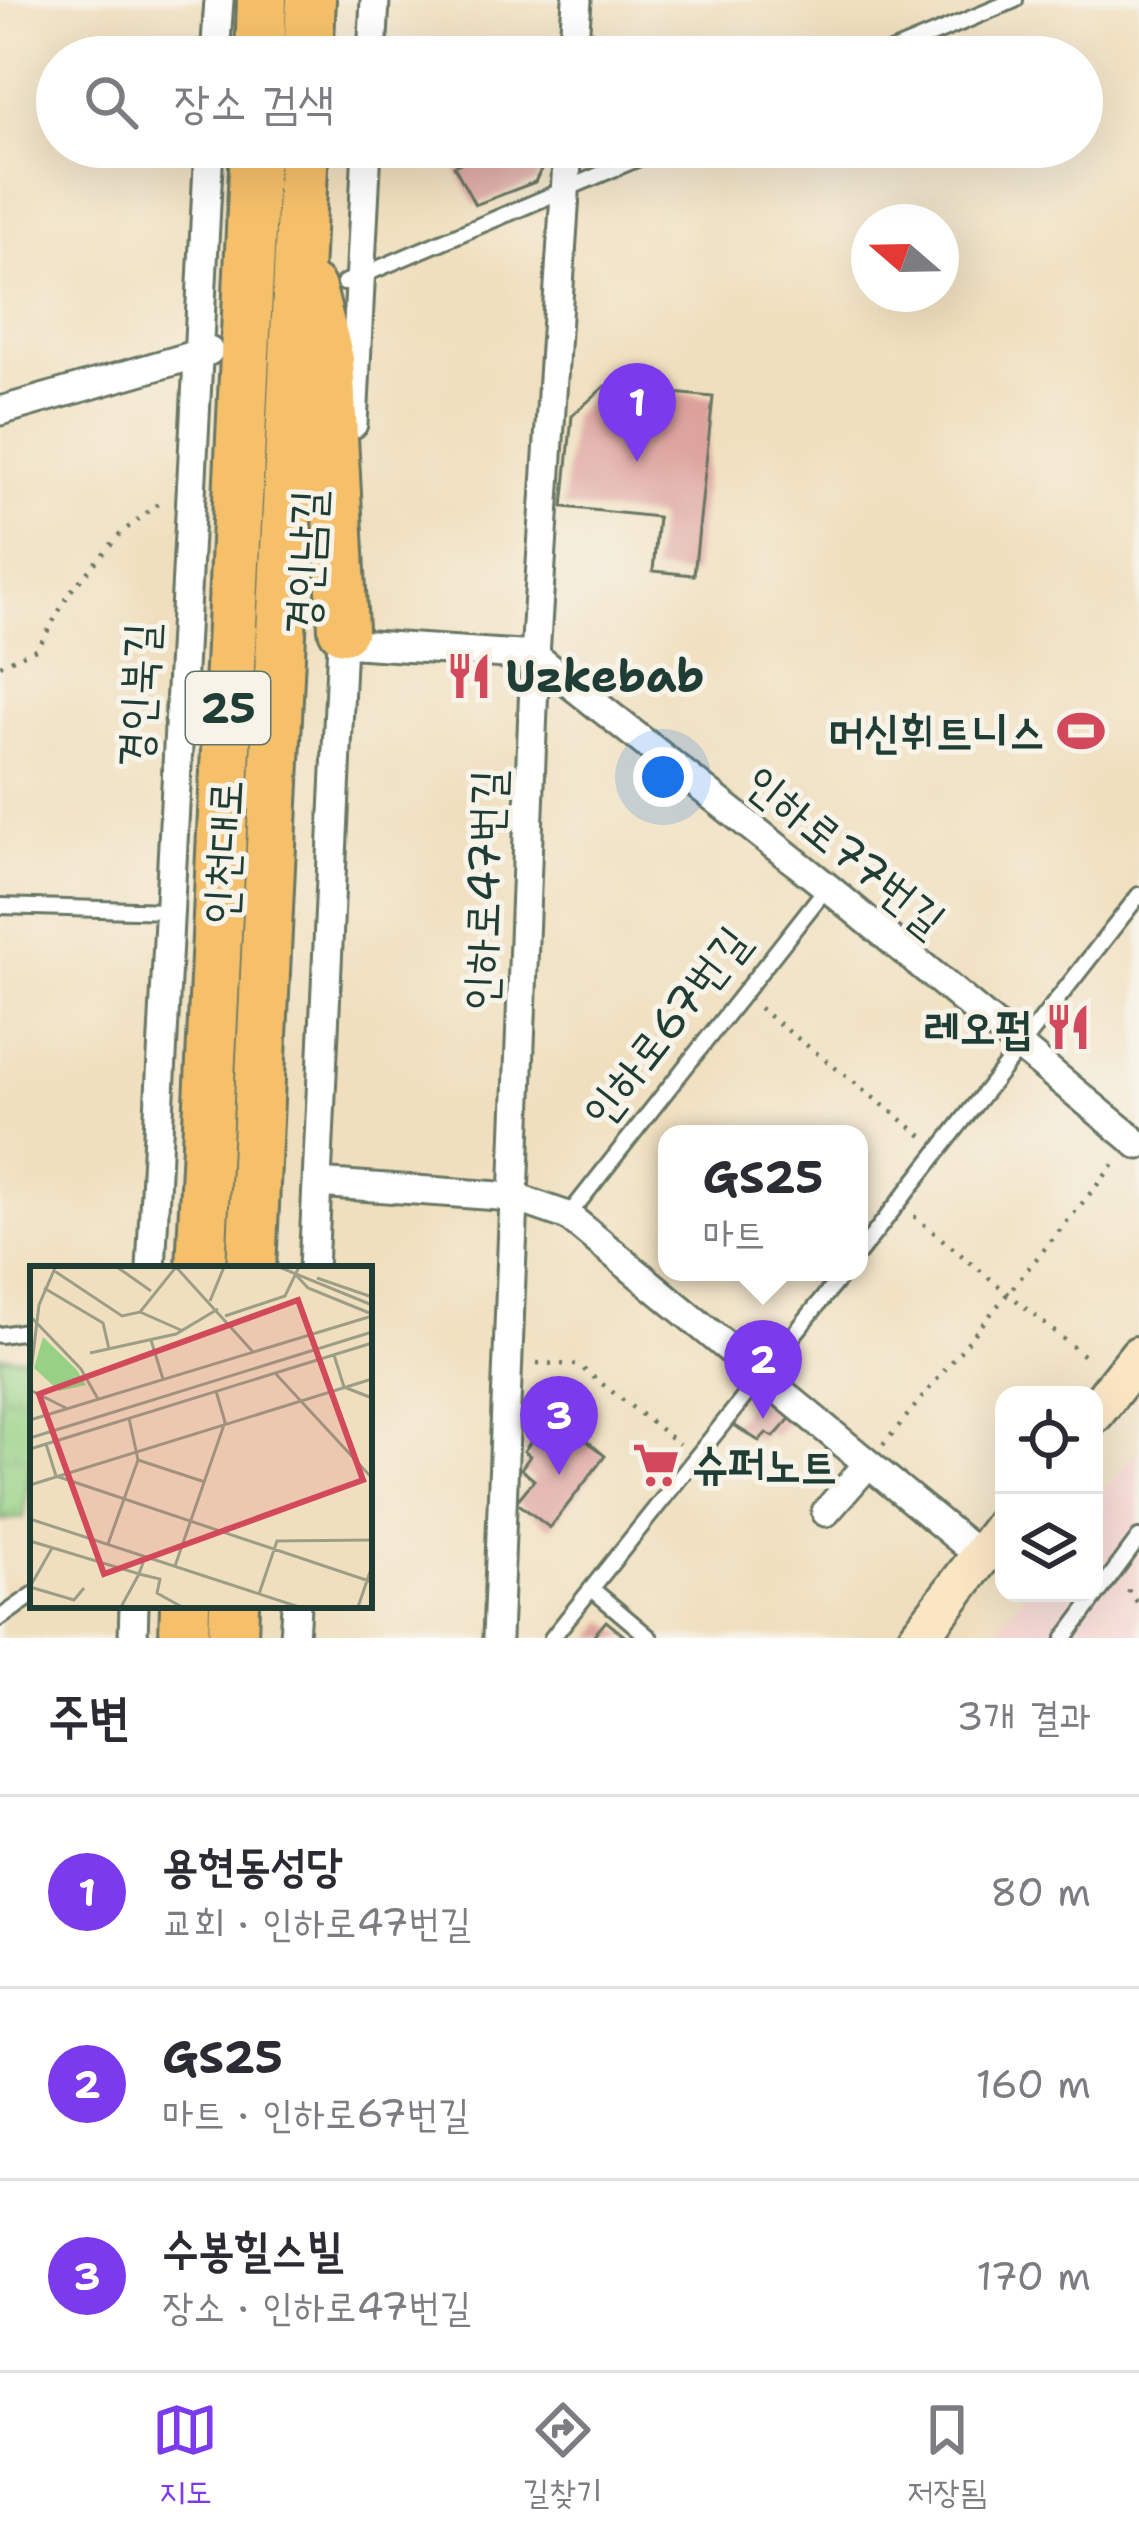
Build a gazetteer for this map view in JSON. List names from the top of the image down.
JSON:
{
  "streets": {
    "highway": ["25", "인천대로"],
    "street": [
      "경인남길",
      "경인북길",
      "인하로77번길",
      "인하로47번길"
    ],
    "lane": ["인하로67번길"]
  },
  "crossings": [
    ["인하로77번길", "인하로47번길"],
    ["인하로77번길", "인하로67번길"]
  ],
  "places": {
    "restaurant": ["Uzkebab", "레오펍"],
    "sports": ["머신휘트니스"],
    "supermarket": ["슈퍼노트"]
  },
  "north": "left",
  "page": {
    "search": "장소 검색",
    "pins": ["1", "2", "3"],
    "popup": ["GS25", "마트"],
    "heading": ["주변", "3개 결과"],
    "list": [
      {
        "mark": "1",
        "name": "용현동성당",
        "note": "교회 · 인하로47번길",
        "value": "80 m"
      },
      {
        "mark": "2",
        "name": "GS25",
        "note": "마트 · 인하로67번길",
        "value": "160 m"
      },
      {
        "mark": "3",
        "name": "수봉힐스빌",
        "note": "장소 · 인하로47번길",
        "value": "170 m"
      }
    ],
    "nav": ["지도", "길찾기", "저장됨"]
  }
}
